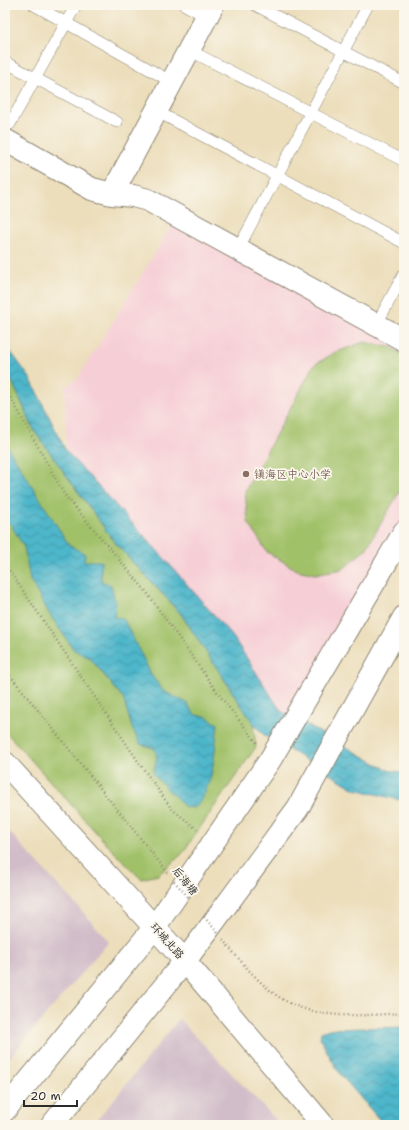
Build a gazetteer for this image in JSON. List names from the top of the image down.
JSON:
{
  "streets": {
    "street": ["环城北路"],
    "path": ["后海塘"]
  },
  "places": ["镇海区中心小学"],
  "scale_bar": "20 m"
}
